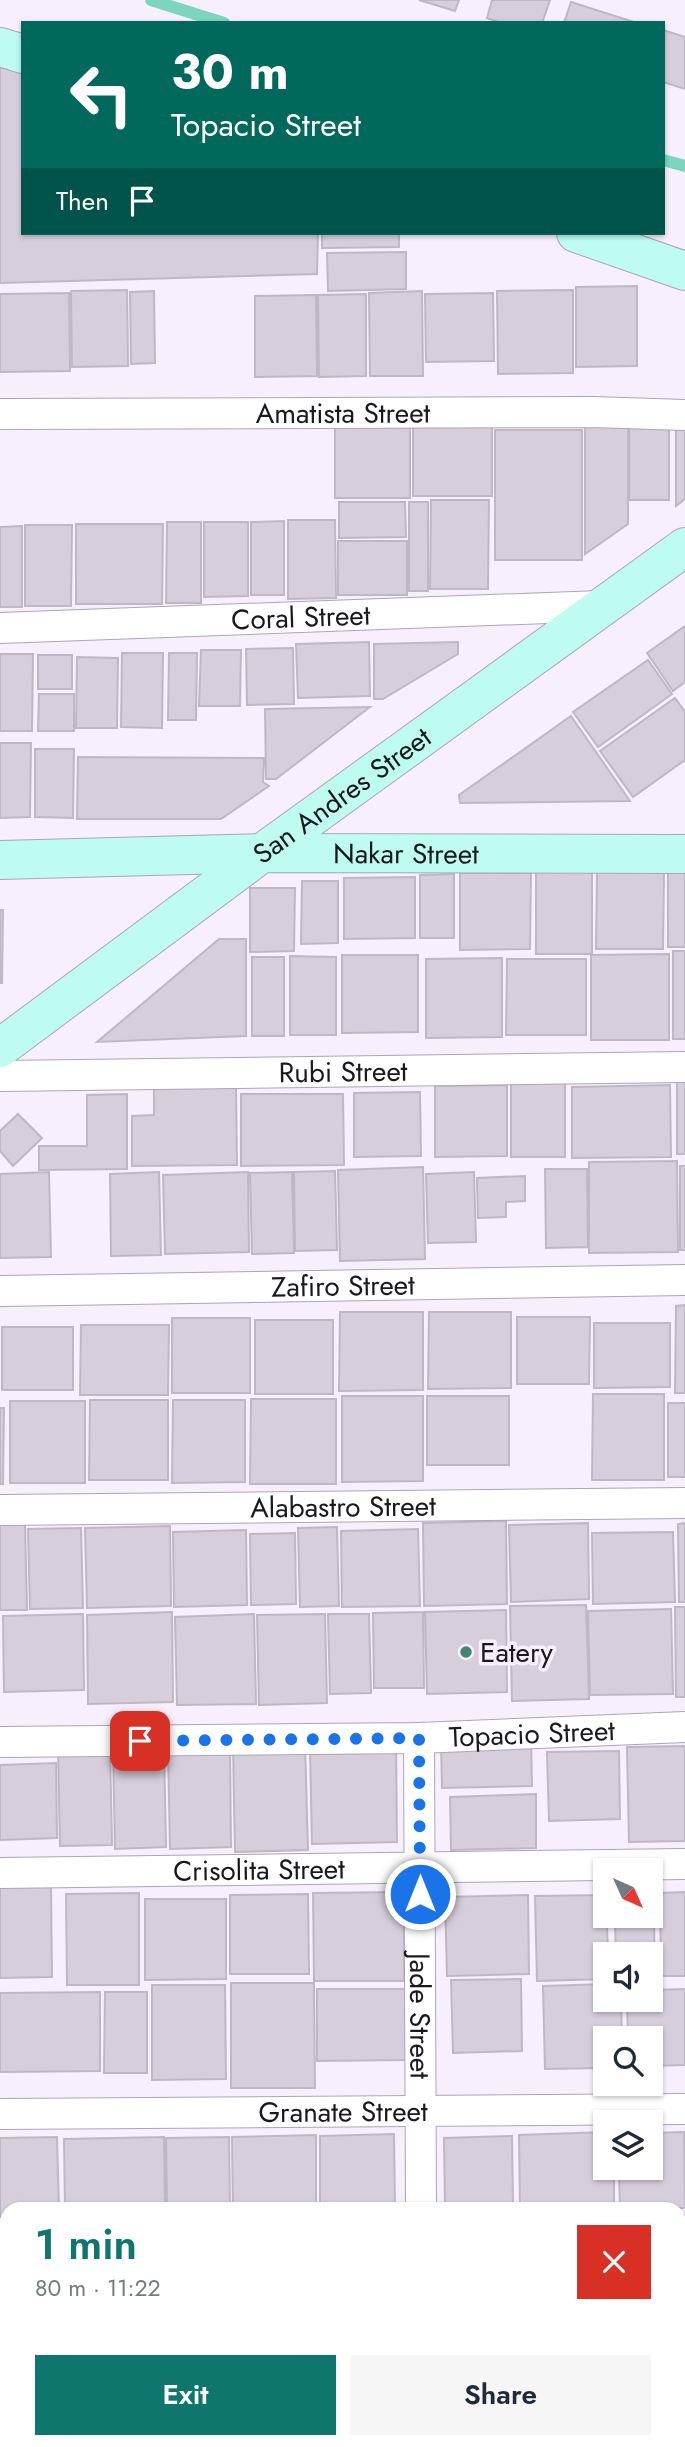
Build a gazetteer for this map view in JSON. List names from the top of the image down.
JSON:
{
  "streets": {
    "street": [
      "Amatista Street",
      "Coral Street",
      "San Andres Street",
      "Nakar Street",
      "Rubi Street",
      "Zafiro Street",
      "Alabastro Street",
      "Topacio Street",
      "Crisolita Street",
      "Jade Street",
      "Granate Street"
    ]
  },
  "crossings": [
    ["Coral Street", "San Andres Street"],
    ["San Andres Street", "Nakar Street"],
    ["Topacio Street", "Jade Street"],
    ["Crisolita Street", "Jade Street"],
    ["Jade Street", "Granate Street"]
  ],
  "places": ["Eatery"],
  "north": "bottom right",
  "page": {
    "turn": ["30 m", "Topacio Street"],
    "then": "Then",
    "heading": ["1 min", "80 m · 11:22"],
    "buttons": ["Exit", "Share"]
  }
}
